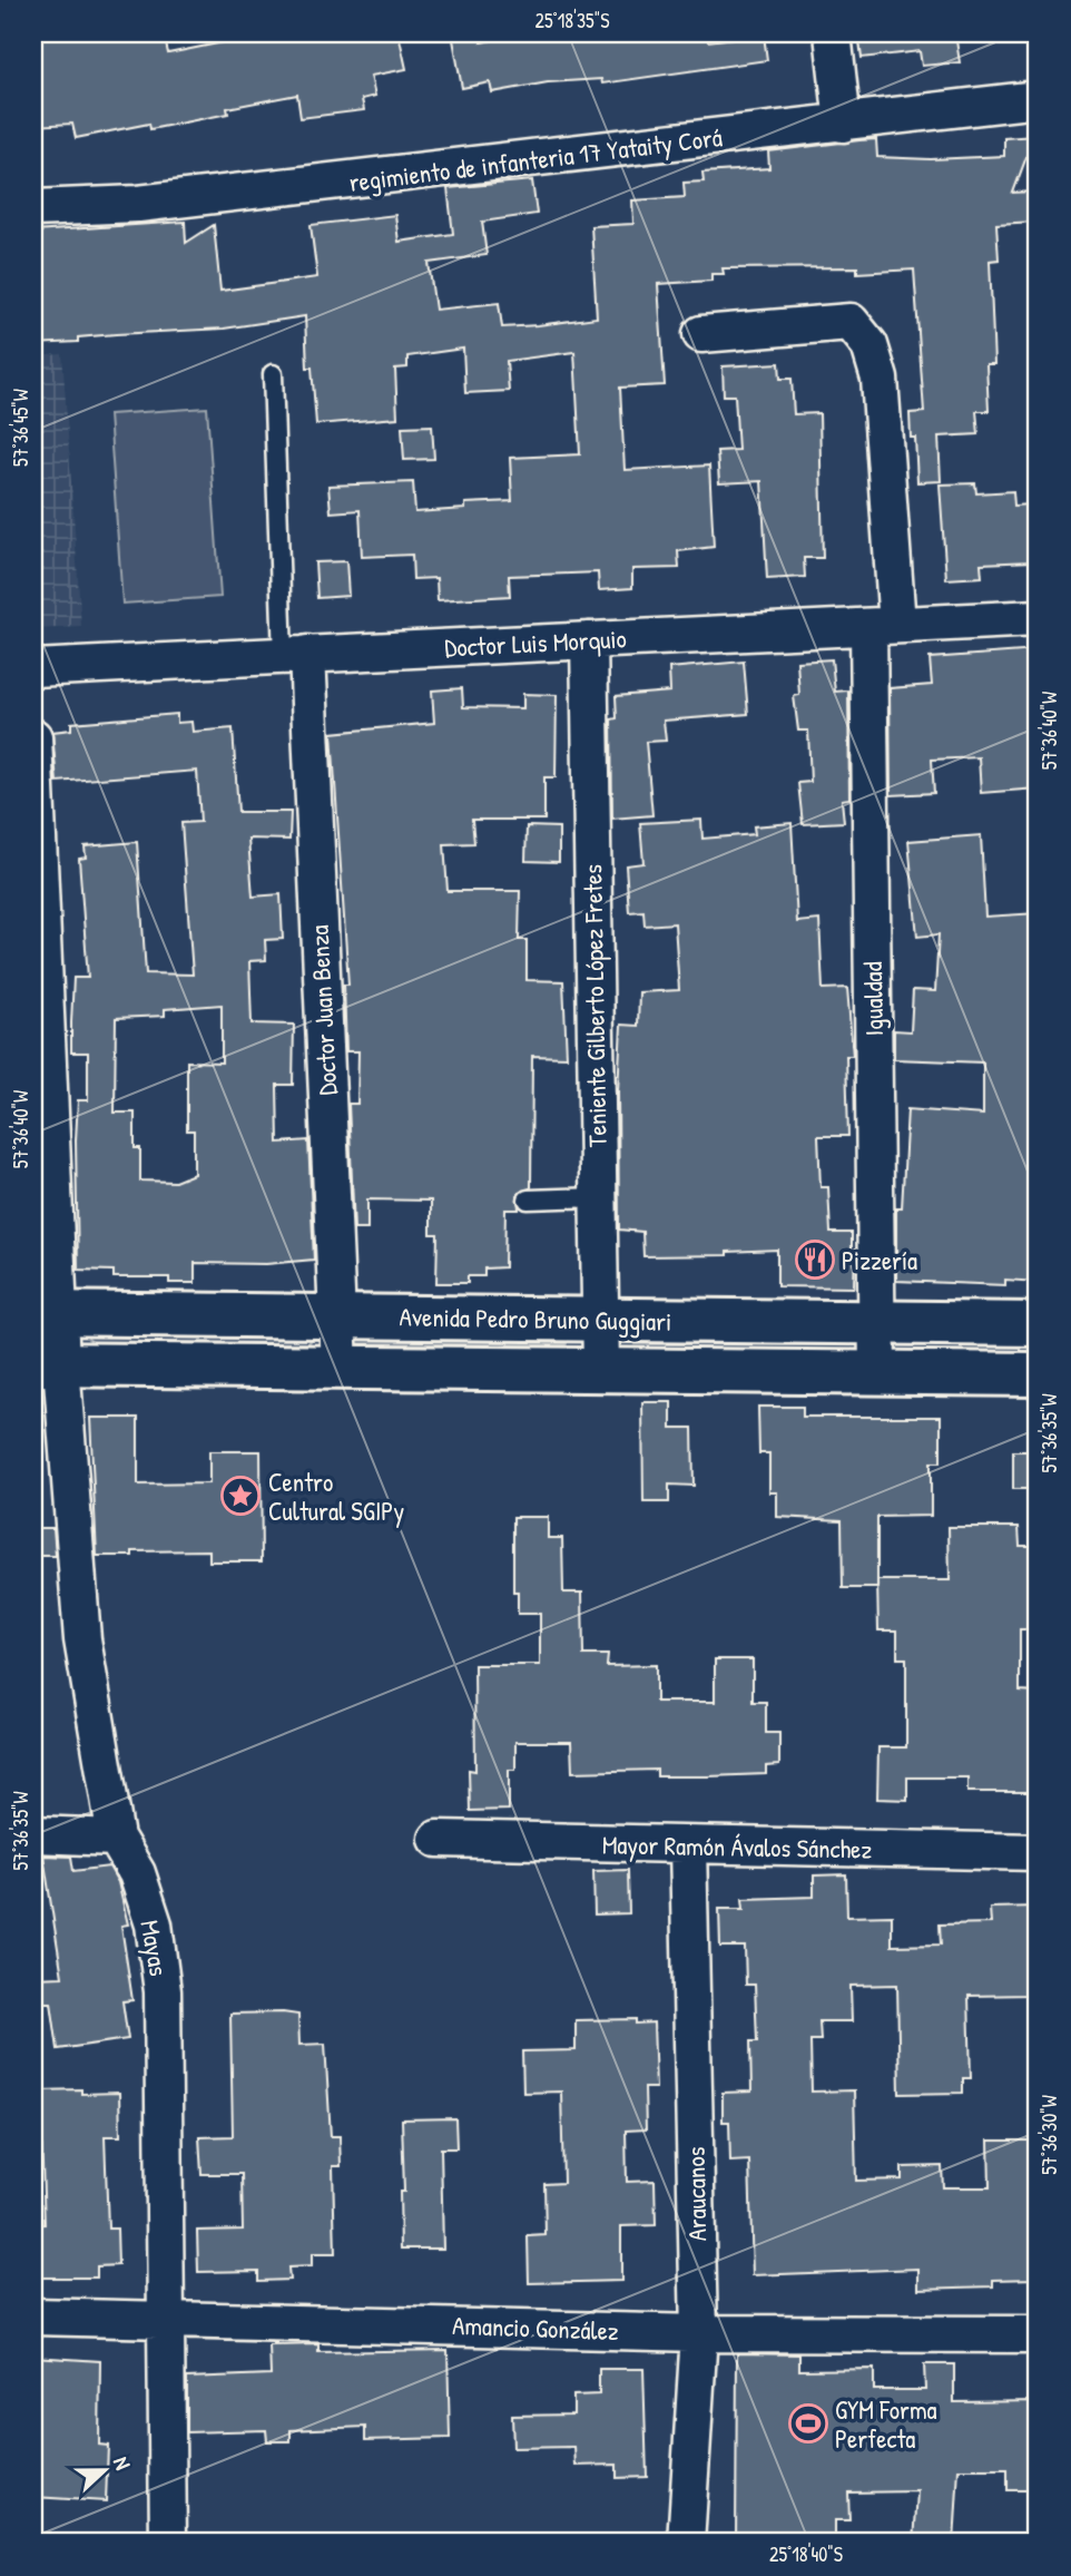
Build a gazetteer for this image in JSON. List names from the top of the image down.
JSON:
{
  "streets": {
    "main road": ["Avenida Pedro Bruno Guggiari"],
    "street": [
      "regimiento de infanteria 17 Yataity Corá",
      "Doctor Luis Morquio",
      "Igualdad",
      "Teniente Gilberto López Fretes",
      "Doctor Juan Benza",
      "Mayor Ramón Ávalos Sánchez",
      "Mayas",
      "Araucanos",
      "Amancio González"
    ]
  },
  "crossings": [
    ["Doctor Luis Morquio", "Igualdad"],
    ["Doctor Luis Morquio", "Teniente Gilberto López Fretes"],
    ["Doctor Luis Morquio", "Doctor Juan Benza"],
    ["Igualdad", "Avenida Pedro Bruno Guggiari"],
    ["Teniente Gilberto López Fretes", "Avenida Pedro Bruno Guggiari"],
    ["Doctor Juan Benza", "Avenida Pedro Bruno Guggiari"],
    ["Avenida Pedro Bruno Guggiari", "Mayas"],
    ["Mayor Ramón Ávalos Sánchez", "Araucanos"],
    ["Mayas", "Amancio González"],
    ["Araucanos", "Amancio González"]
  ],
  "places": {
    "restaurant": ["Pizzería"],
    "place": ["Centro Cultural SGIPy"],
    "sports": ["GYM Forma Perfecta"]
  },
  "north": "right",
  "coordinates": [
    "25°18'35\"S",
    "57°36'45\"W",
    "57°36'40\"W",
    "57°36'35\"W",
    "57°36'30\"W",
    "25°18'40\"S"
  ]
}
